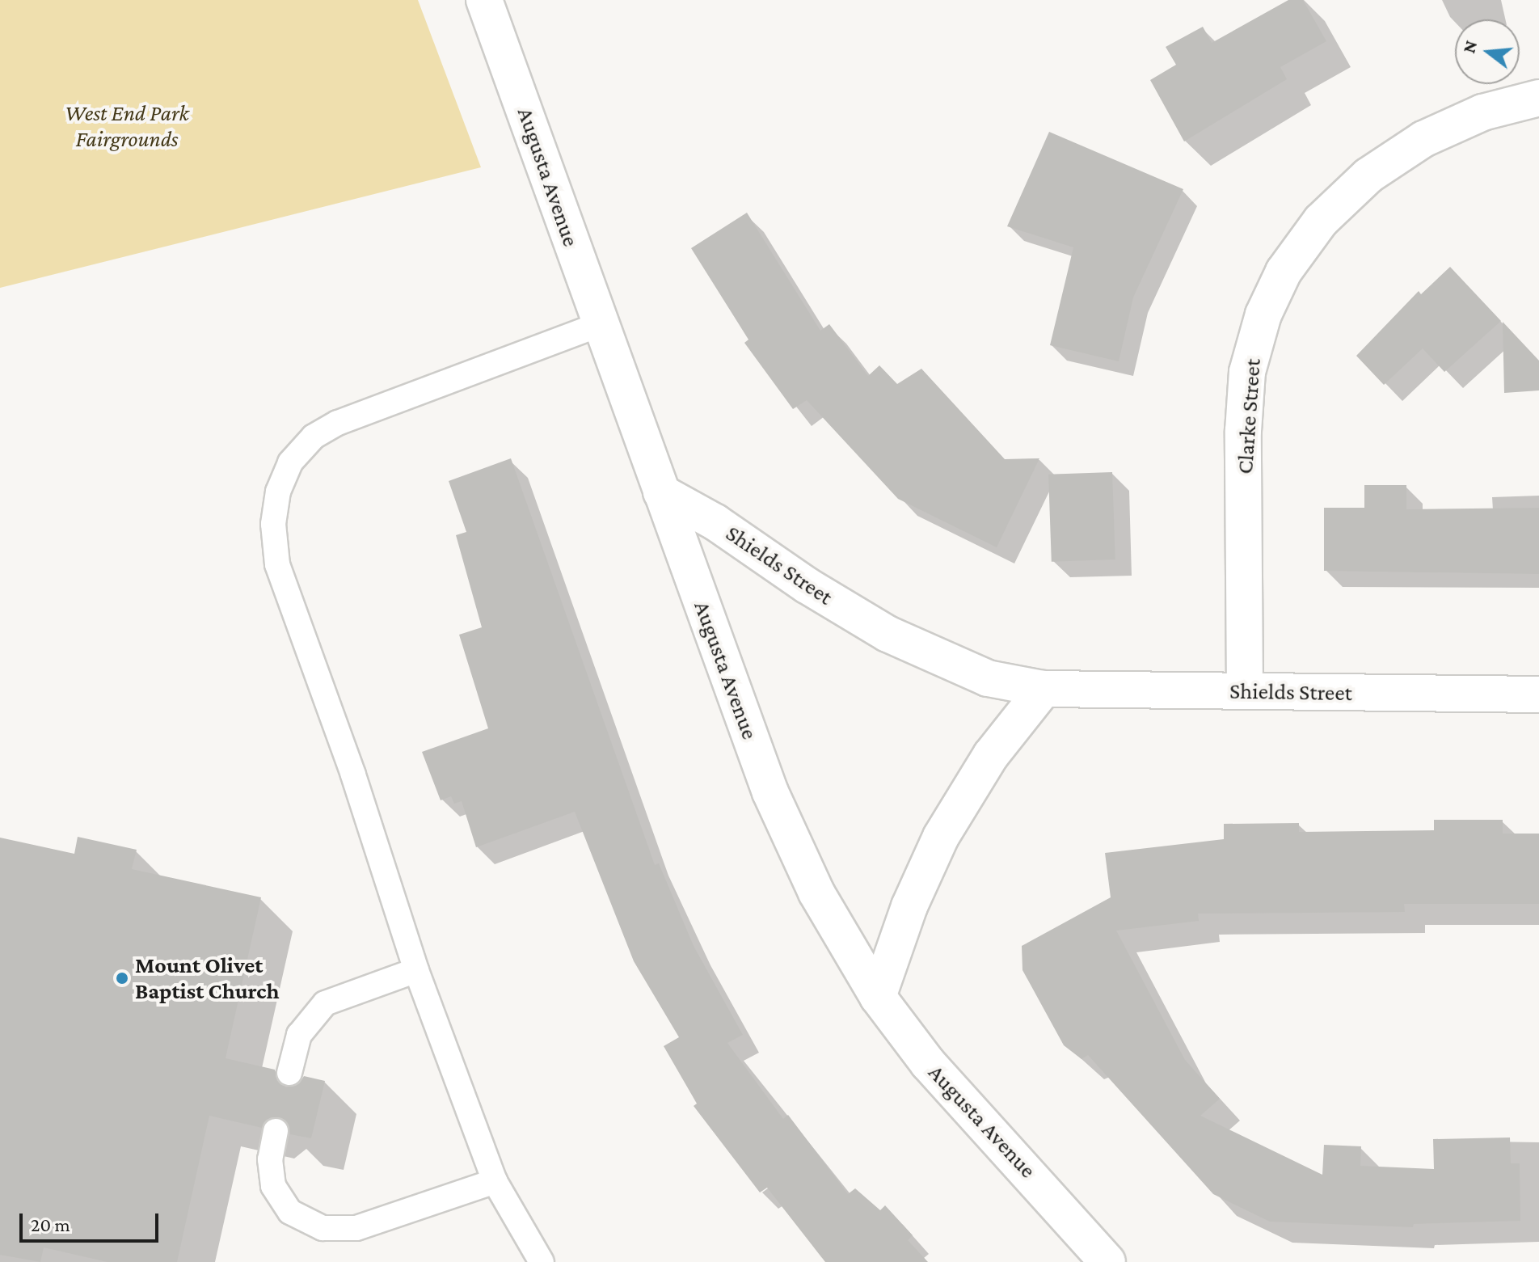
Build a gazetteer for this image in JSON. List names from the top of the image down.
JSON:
{
  "streets": {
    "street": ["Augusta Avenue", "Clarke Street", "Shields Street"]
  },
  "crossings": [
    ["Augusta Avenue", "Shields Street"],
    ["Clarke Street", "Shields Street"]
  ],
  "parks": ["West End Park Fairgrounds"],
  "places": ["Mount Olivet Baptist Church"],
  "scale_bar": "20 m",
  "north": "left"
}
